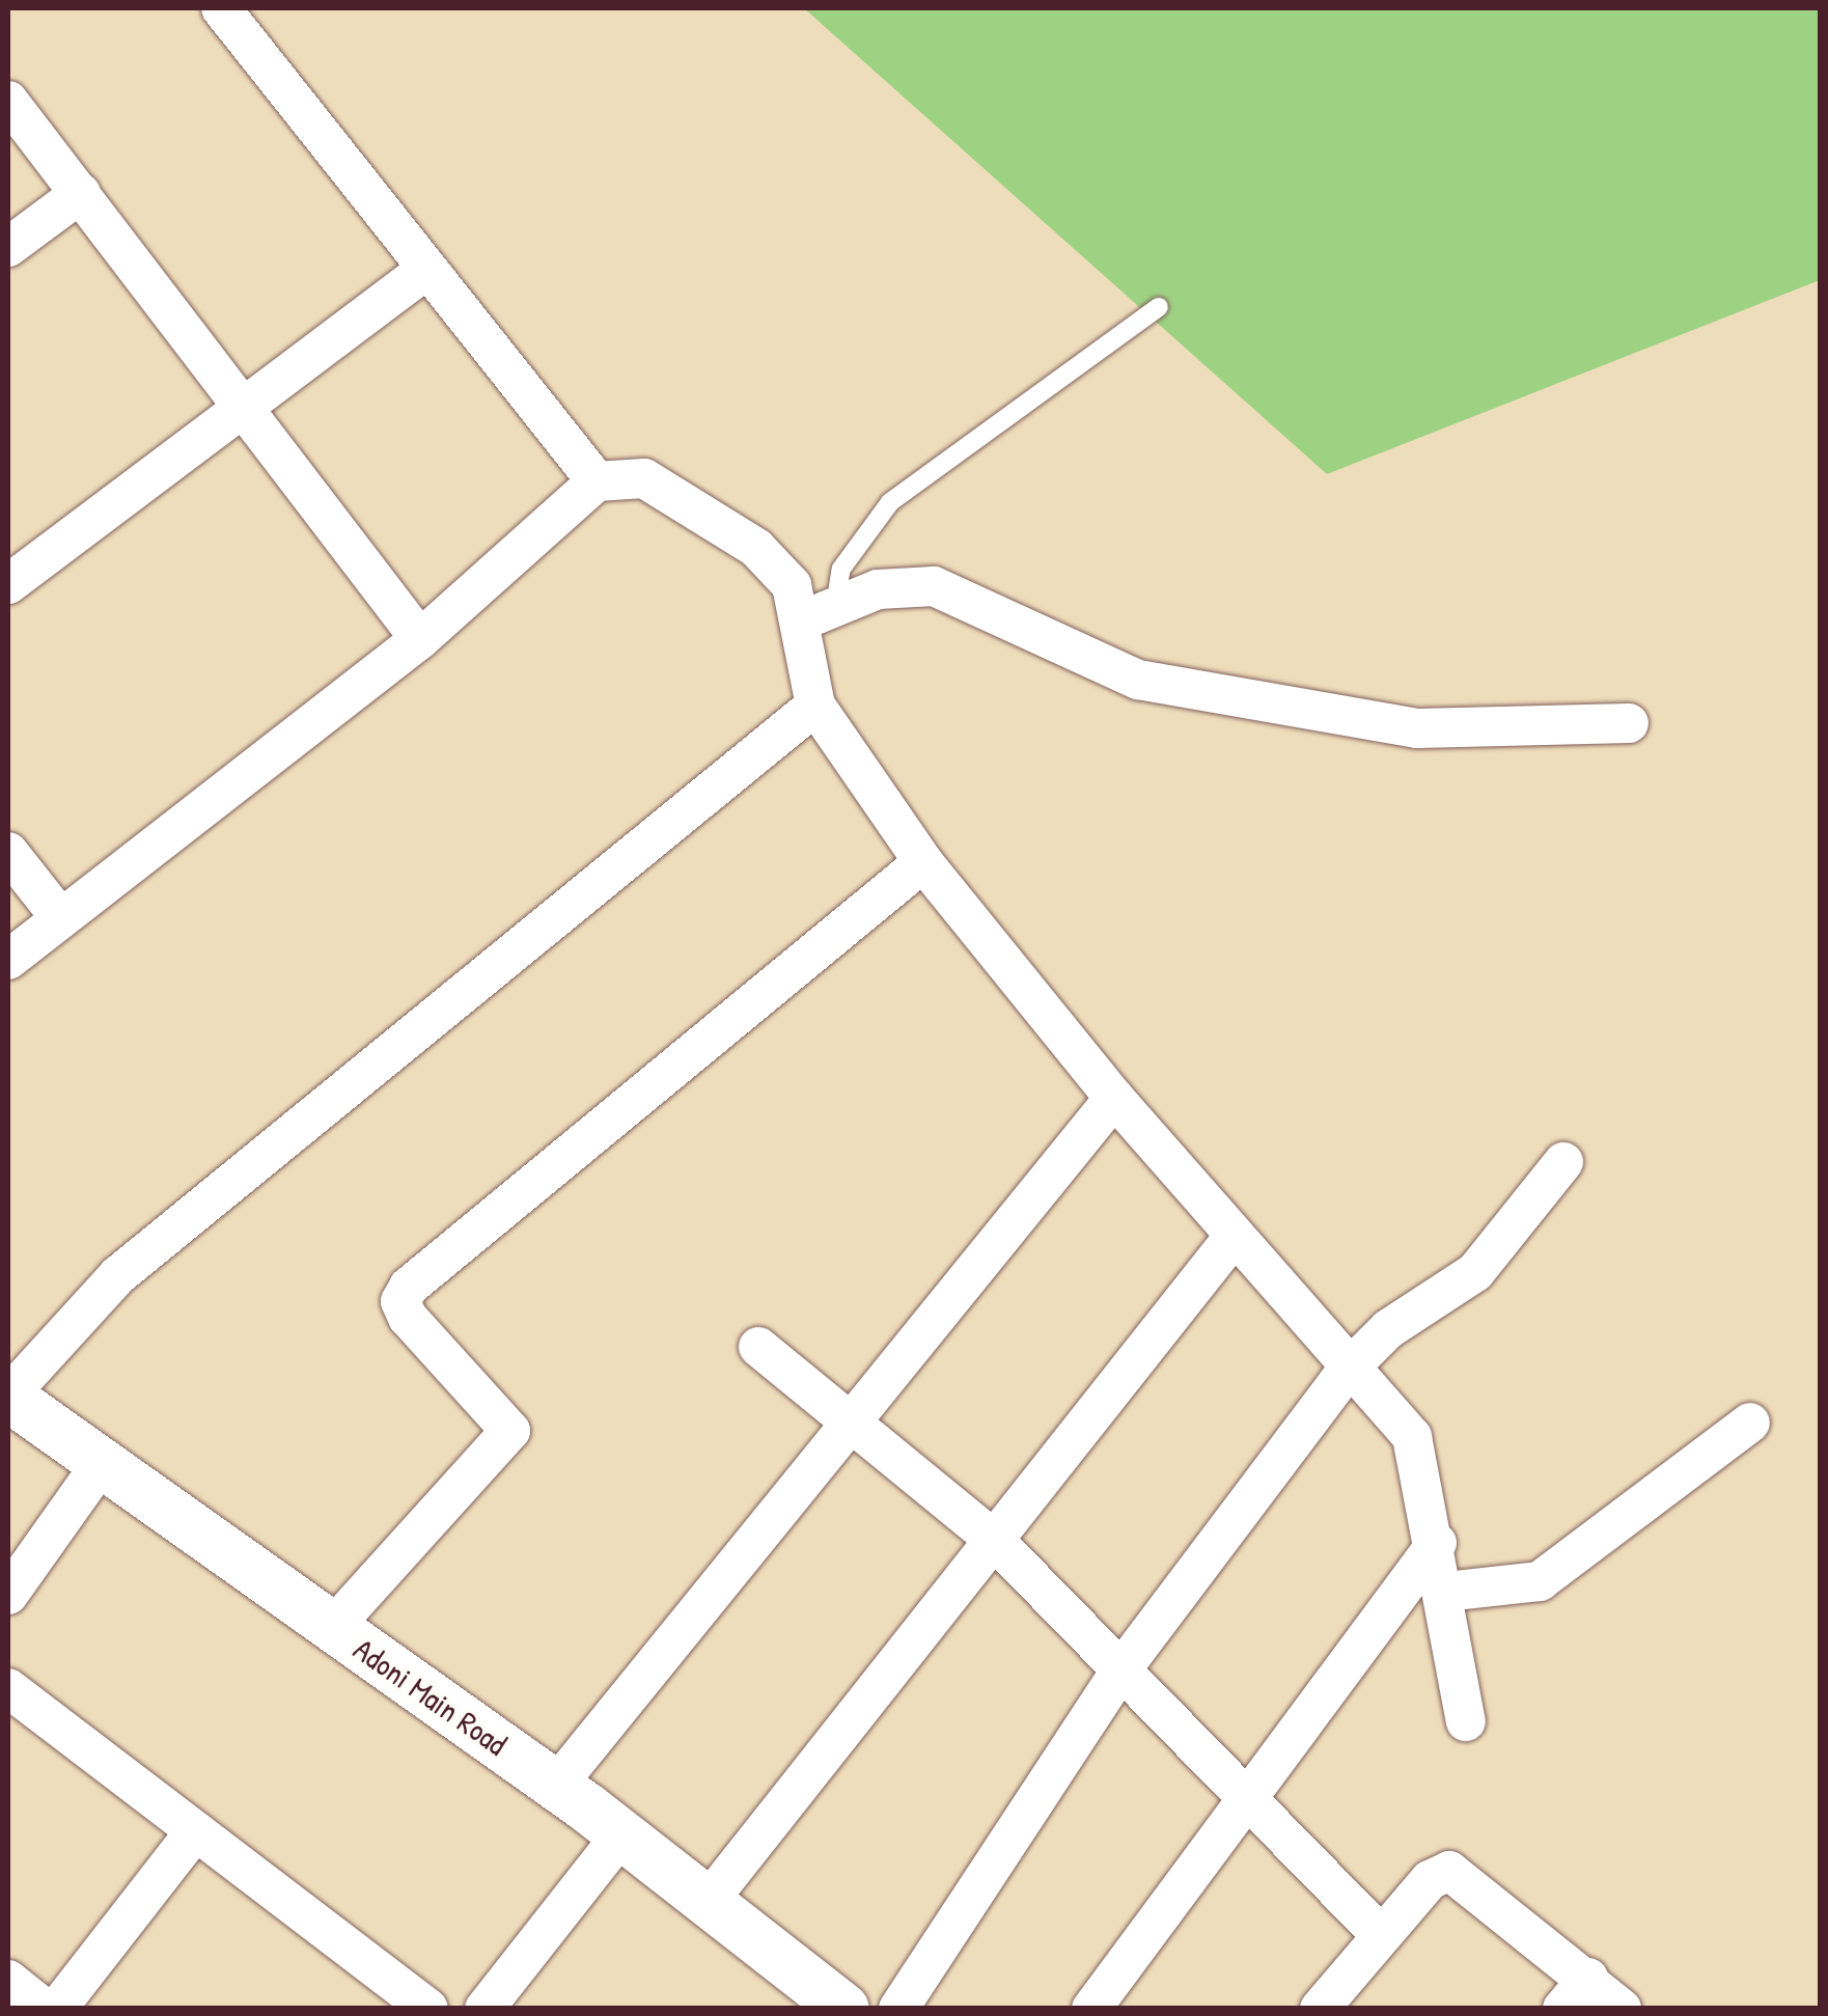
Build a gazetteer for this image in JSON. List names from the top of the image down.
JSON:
{
  "streets": {
    "street": ["Adoni Main Road"]
  }
}
